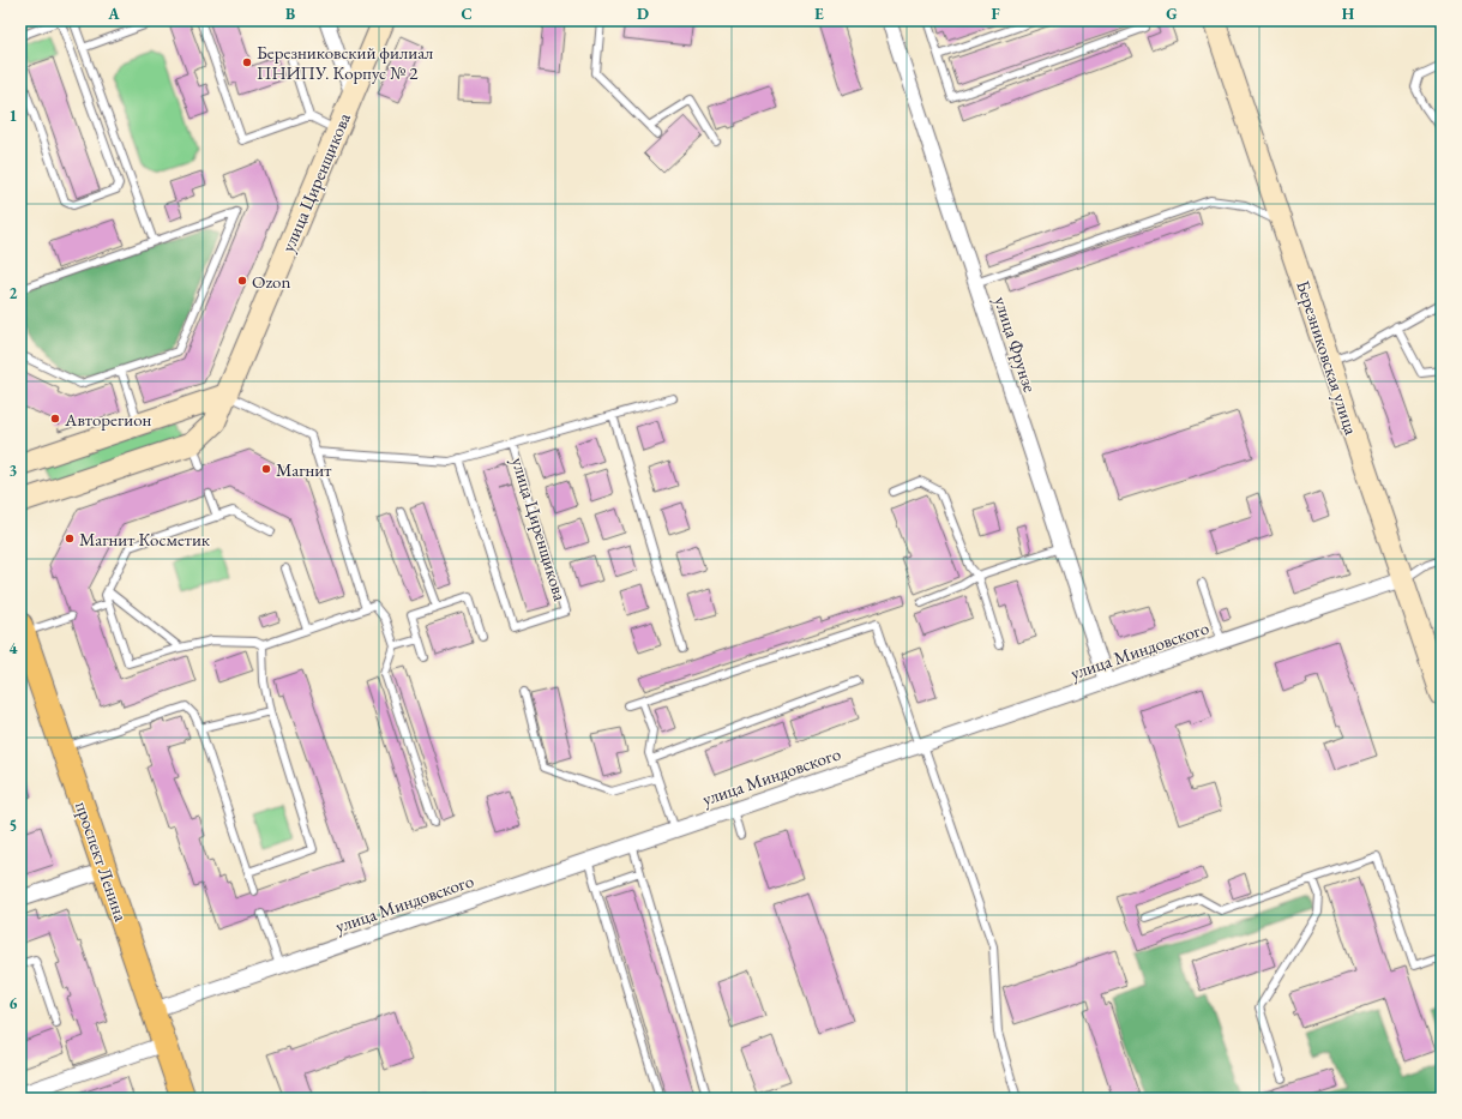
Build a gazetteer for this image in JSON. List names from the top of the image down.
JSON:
{
  "streets": {
    "main road": ["проспект Ленина"],
    "street": [
      "улица Циренщикова",
      "улица Фрунзе",
      "Березниковская улица",
      "улица Миндовского"
    ]
  },
  "crossings": [
    ["улица Фрунзе", "улица Миндовского"],
    ["Березниковская улица", "улица Миндовского"],
    ["улица Миндовского", "проспект Ленина"]
  ],
  "places": [
    "Березниковский филиал ПНИПУ. Корпус № 2",
    "Ozon",
    "Авторегион",
    "Магнит",
    "Магнит Косметик"
  ],
  "grid": {
    "columns": [
      "A",
      "B",
      "C",
      "D",
      "E",
      "F",
      "G",
      "H"
    ],
    "rows": [
      "1",
      "2",
      "3",
      "4",
      "5",
      "6"
    ]
  }
}
